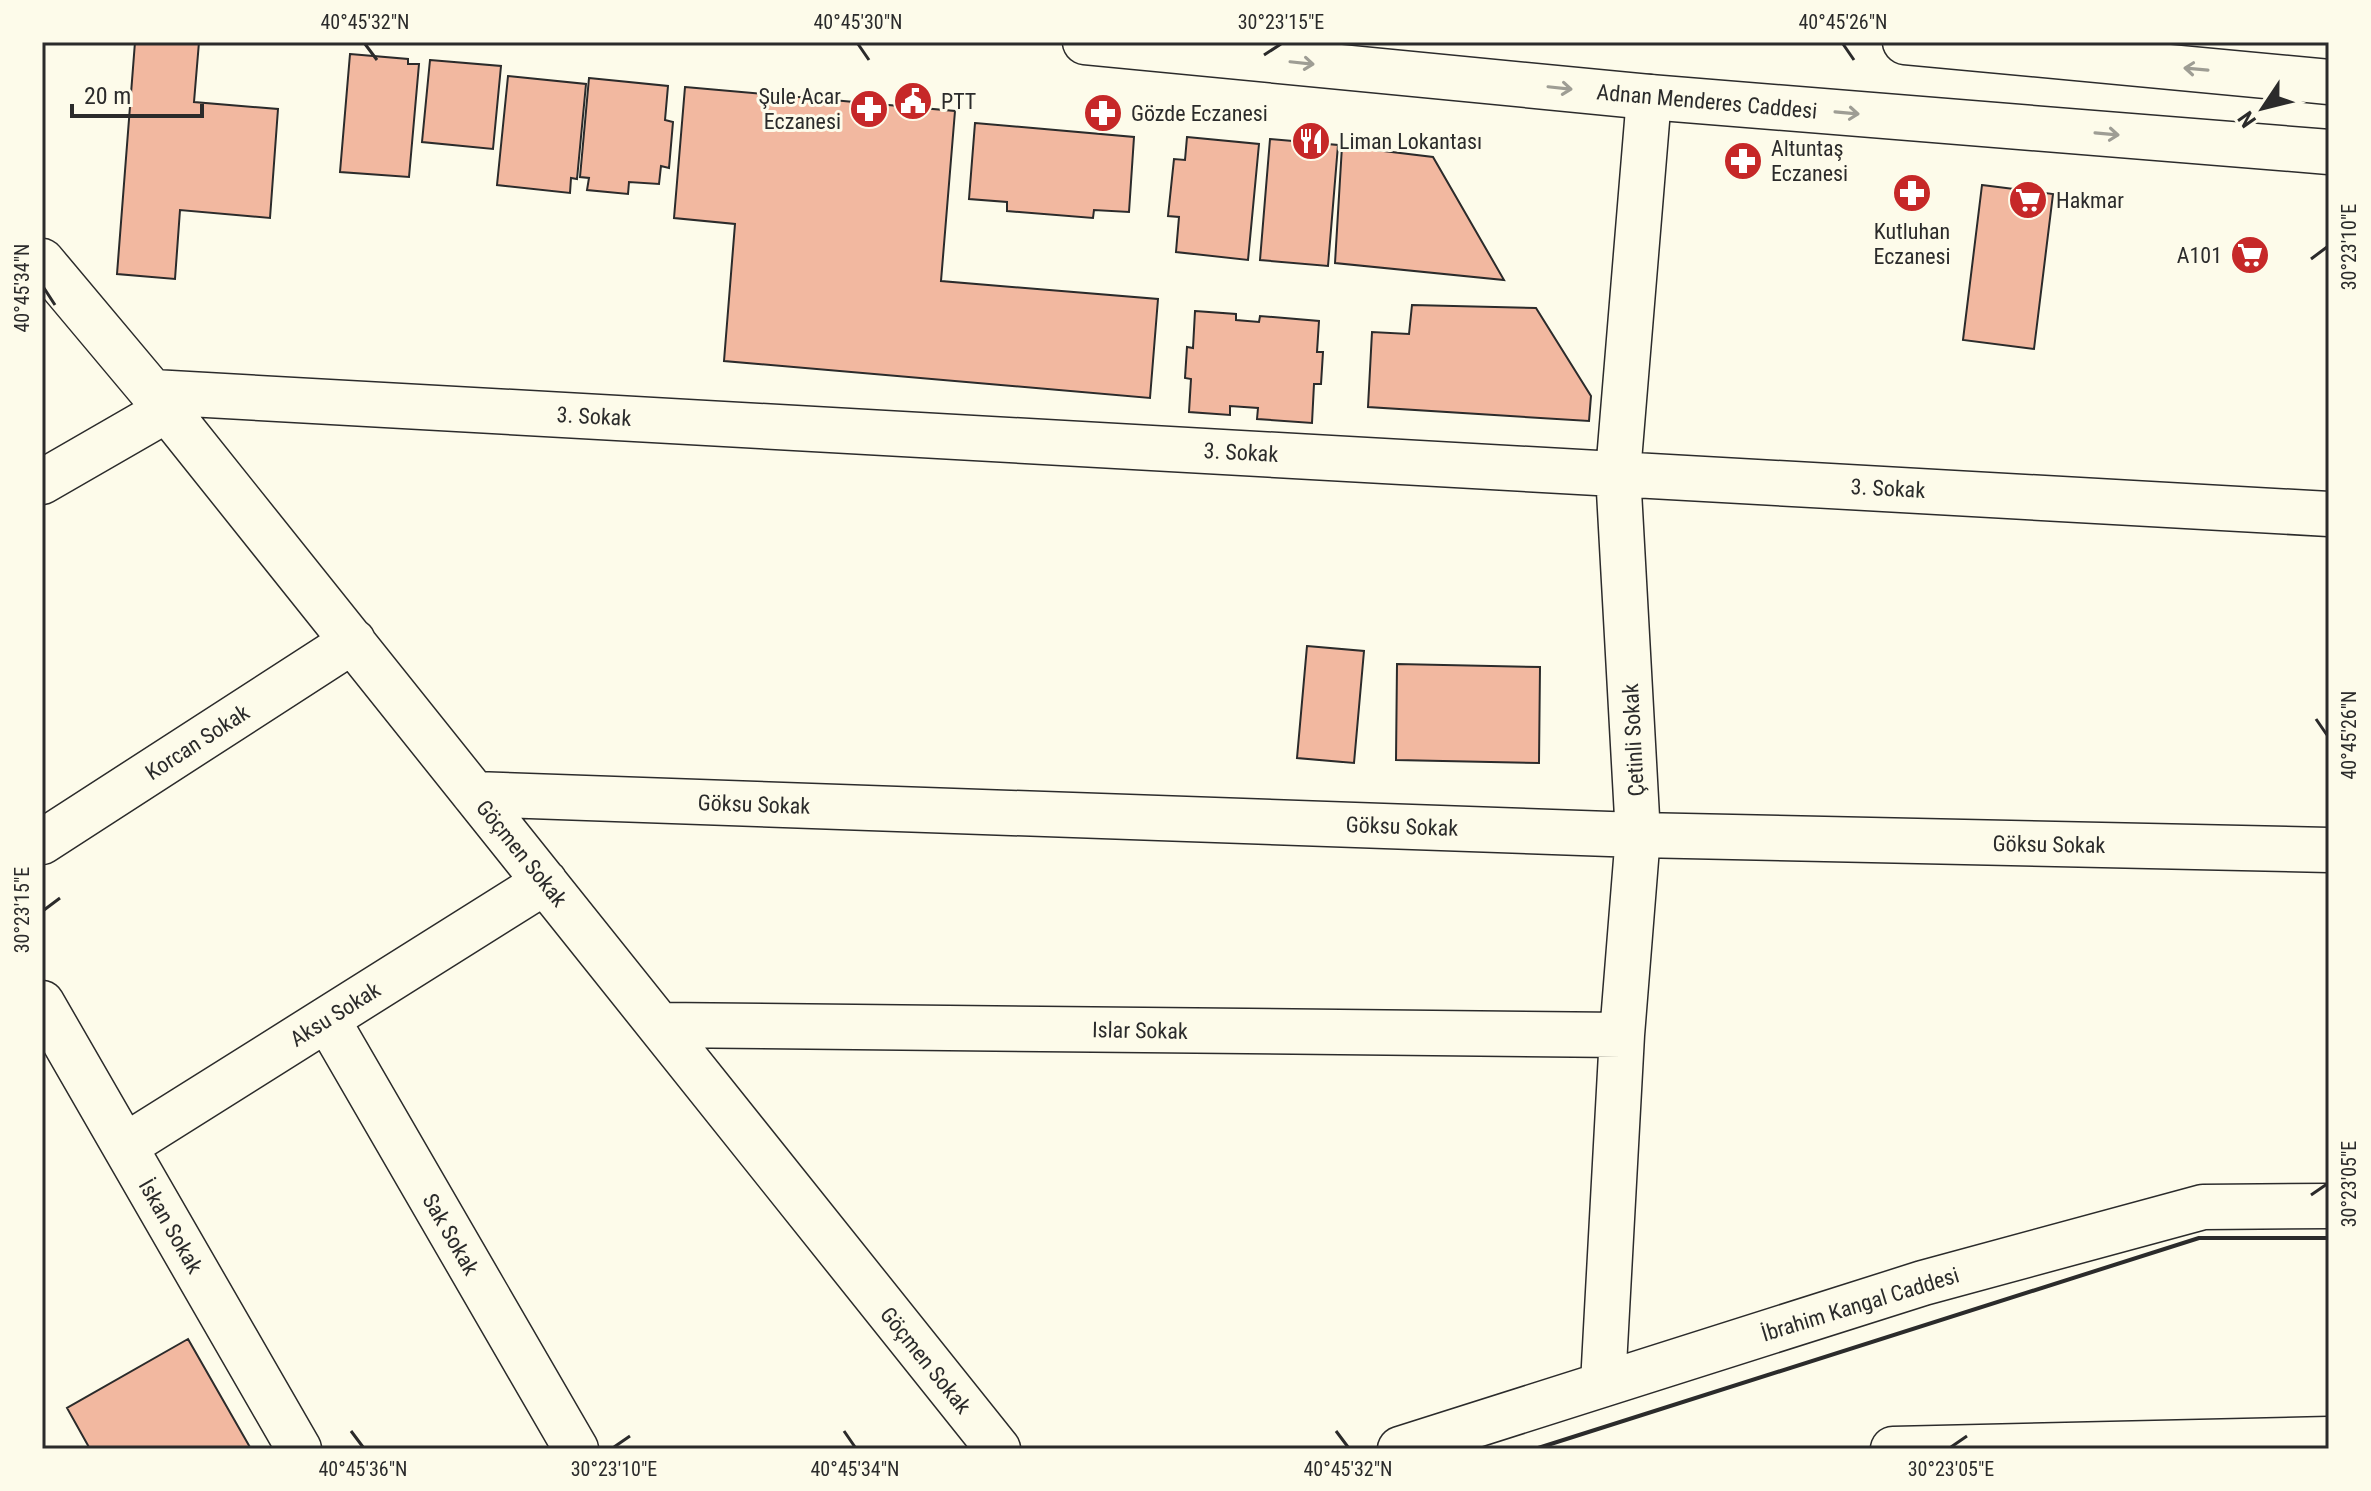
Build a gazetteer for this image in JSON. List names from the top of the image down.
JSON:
{
  "streets": {
    "street": [
      "Adnan Menderes Caddesi",
      "3. Sokak",
      "Çetinli Sokak",
      "Korcan Sokak",
      "Göksu Sokak",
      "Göçmen Sokak",
      "Aksu Sokak",
      "Islar Sokak",
      "İskan Sokak",
      "Sak Sokak",
      "İbrahim Kangal Caddesi"
    ]
  },
  "crossings": [
    ["Adnan Menderes Caddesi", "Çetinli Sokak"],
    ["3. Sokak", "Çetinli Sokak"],
    ["3. Sokak", "Göçmen Sokak"],
    ["Çetinli Sokak", "Göksu Sokak"],
    ["Çetinli Sokak", "Islar Sokak"],
    ["Çetinli Sokak", "İbrahim Kangal Caddesi"],
    ["Korcan Sokak", "Göçmen Sokak"],
    ["Göksu Sokak", "Göçmen Sokak"],
    ["Göçmen Sokak", "Aksu Sokak"],
    ["Göçmen Sokak", "Islar Sokak"],
    ["Aksu Sokak", "İskan Sokak"],
    ["Aksu Sokak", "Sak Sokak"]
  ],
  "places": {
    "public building": ["PTT"],
    "pharmacy": [
      "Şule Acar Eczanesi",
      "Gözde Eczanesi",
      "Altuntaş Eczanesi",
      "Kutluhan Eczanesi"
    ],
    "restaurant": ["Liman Lokantası"],
    "supermarket": ["Hakmar", "A101"]
  },
  "scale_bar": "20 m",
  "north": "bottom left",
  "coordinates": [
    "40°45'32\"N",
    "40°45'30\"N",
    "30°23'15\"E",
    "40°45'26\"N",
    "30°23'10\"E",
    "40°45'34\"N",
    "30°23'05\"E",
    "40°45'36\"N"
  ]
}
